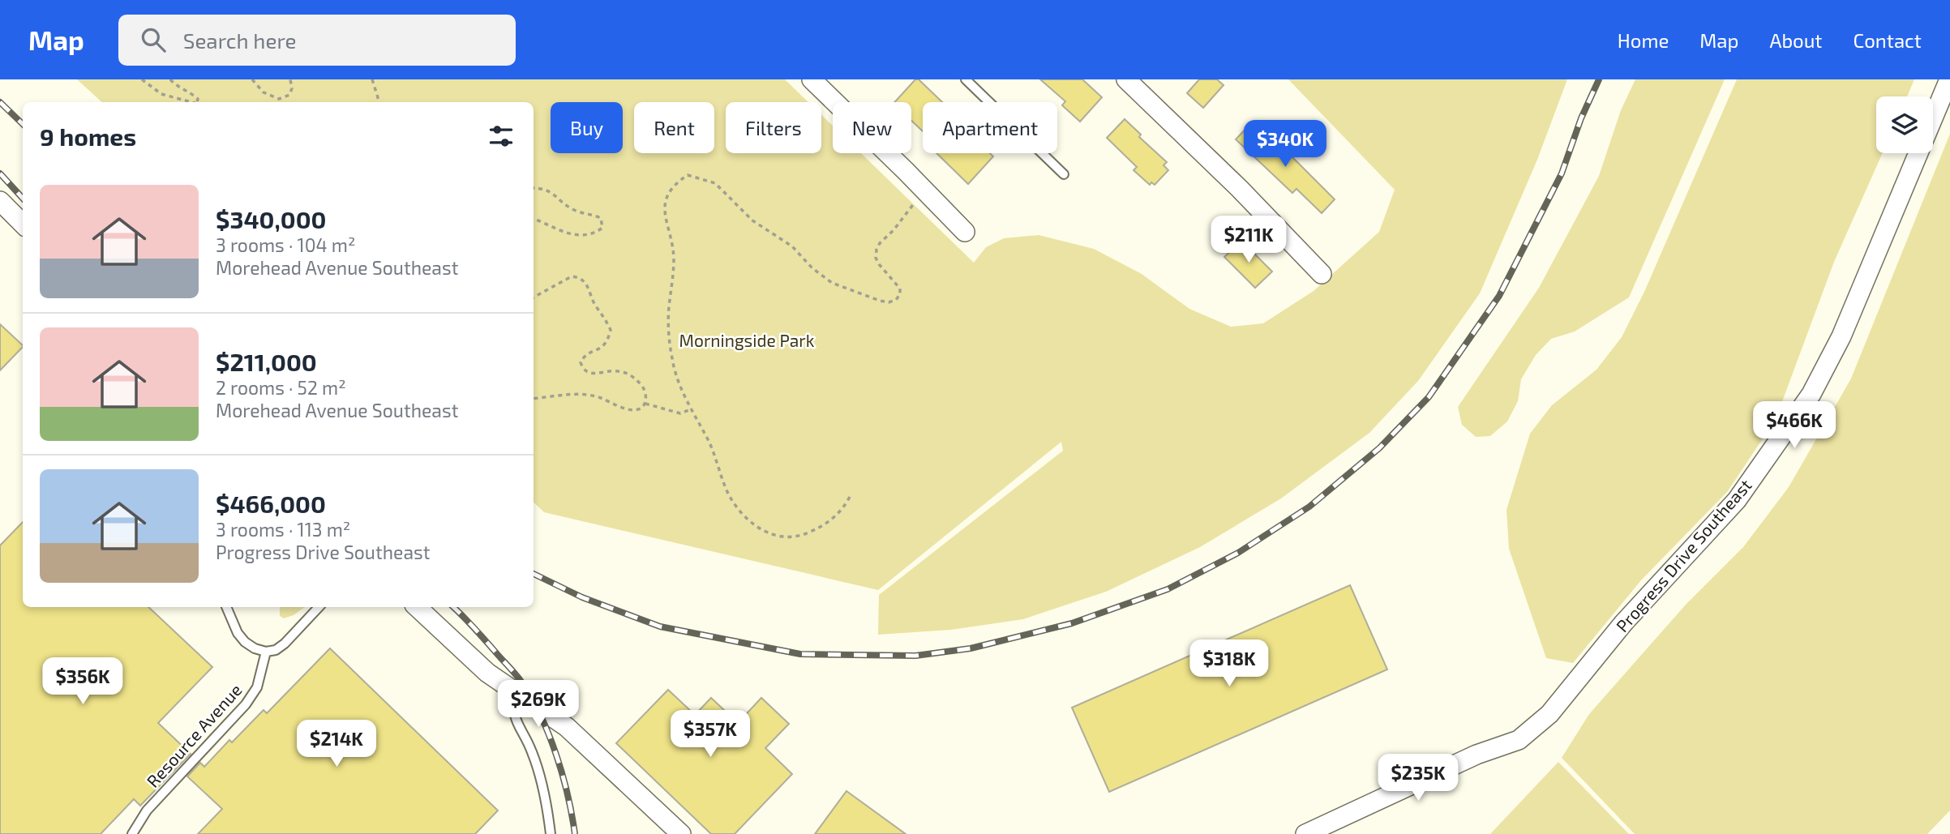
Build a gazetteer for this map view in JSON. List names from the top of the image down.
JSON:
{
  "streets": {
    "street": ["Progress Drive Southeast"],
    "lane": ["Resource Avenue"]
  },
  "parks": ["Morningside Park"],
  "page": {
    "header": "Map",
    "search": "Search here",
    "nav": [
      "Home",
      "Map",
      "About",
      "Contact"
    ],
    "chip": [
      "Buy",
      "Rent",
      "Filters",
      "New",
      "Apartment"
    ],
    "heading": "9 homes",
    "price": [
      "$340K",
      "$211K",
      "$466K",
      "$318K",
      "$356K",
      "$269K",
      "$357K",
      "$214K",
      "$235K"
    ],
    "list": [
      {
        "name": "$340,000",
        "note": "3 rooms · 104 m² · Morehead Avenue Southeast"
      },
      {
        "name": "$211,000",
        "note": "2 rooms · 52 m² · Morehead Avenue Southeast"
      },
      {
        "name": "$466,000",
        "note": "3 rooms · 113 m² · Progress Drive Southeast"
      }
    ]
  }
}
